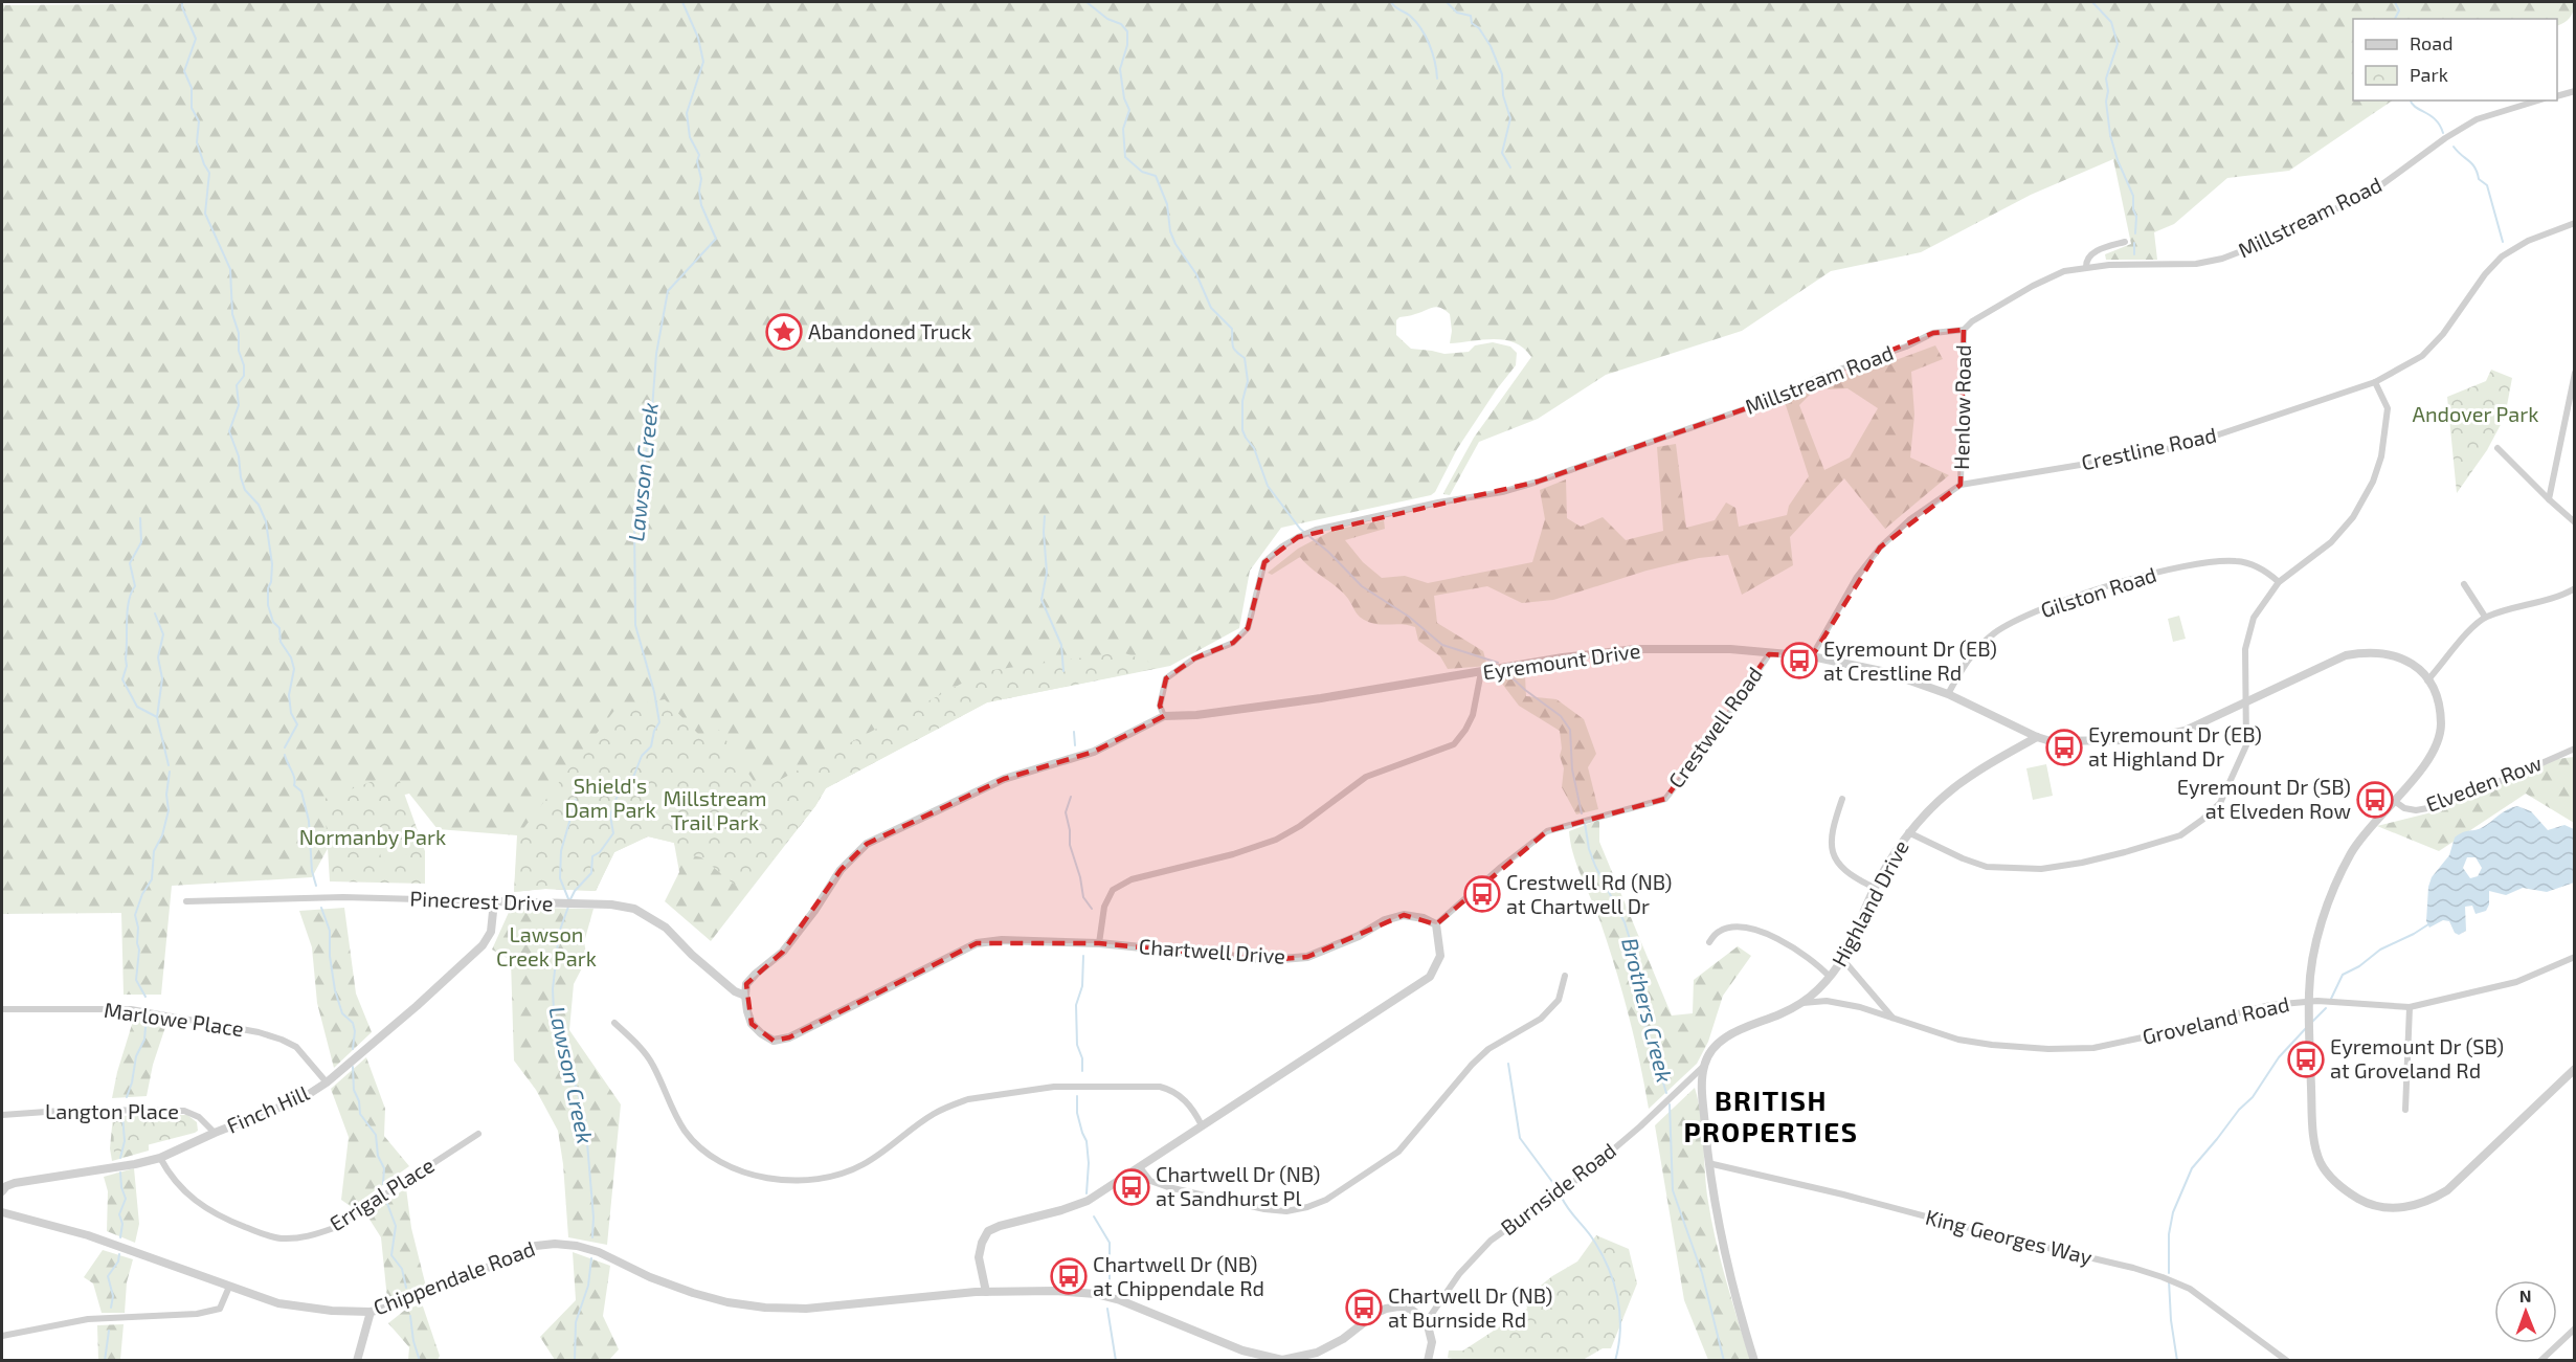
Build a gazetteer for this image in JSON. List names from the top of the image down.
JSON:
{
  "streets": {
    "street": [
      "Millstream Road",
      "Henlow Road",
      "Crestline Road",
      "Gilston Road",
      "Eyremount Drive",
      "Crestwell Road",
      "Elveden Row",
      "Pinecrest Drive",
      "Highland Drive",
      "Chartwell Drive",
      "Marlowe Place",
      "Groveland Road",
      "Finch Hill",
      "Langton Place",
      "Burnside Road",
      "Errigal Place",
      "King Georges Way",
      "Chippendale Road"
    ]
  },
  "crossings": [
    ["Millstream Road", "Henlow Road"],
    ["Millstream Road", "Eyremount Drive"],
    ["Henlow Road", "Crestline Road"],
    ["Crestline Road", "Eyremount Drive"],
    ["Gilston Road", "Eyremount Drive"],
    ["Eyremount Drive", "Crestwell Road"],
    ["Eyremount Drive", "Elveden Row"],
    ["Eyremount Drive", "Highland Drive"],
    ["Eyremount Drive", "Groveland Road"],
    ["Crestwell Road", "Chartwell Drive"],
    ["Pinecrest Drive", "Chartwell Drive"],
    ["Pinecrest Drive", "Finch Hill"],
    ["Highland Drive", "Groveland Road"],
    ["Highland Drive", "Burnside Road"],
    ["Marlowe Place", "Finch Hill"],
    ["Finch Hill", "Langton Place"],
    ["Finch Hill", "Errigal Place"]
  ],
  "districts": ["BRITISH PROPERTIES"],
  "water": ["Lawson Creek", "Brothers Creek"],
  "parks": [
    "Andover Park",
    "Shield's Dam Park",
    "Millstream Trail Park",
    "Normanby Park",
    "Lawson Creek Park"
  ],
  "places": {
    "place": ["Abandoned Truck"],
    "bus stop": [
      "Eyremount Dr (EB) at Crestline Rd",
      "Eyremount Dr (EB) at Highland Dr",
      "Eyremount Dr (SB) at Elveden Row",
      "Crestwell Rd (NB) at Chartwell Dr",
      "Eyremount Dr (SB) at Groveland Rd",
      "Chartwell Dr (NB) at Sandhurst Pl",
      "Chartwell Dr (NB) at Chippendale Rd",
      "Chartwell Dr (NB) at Burnside Rd"
    ]
  },
  "legend": ["Road", "Park"],
  "north": "top"
}
